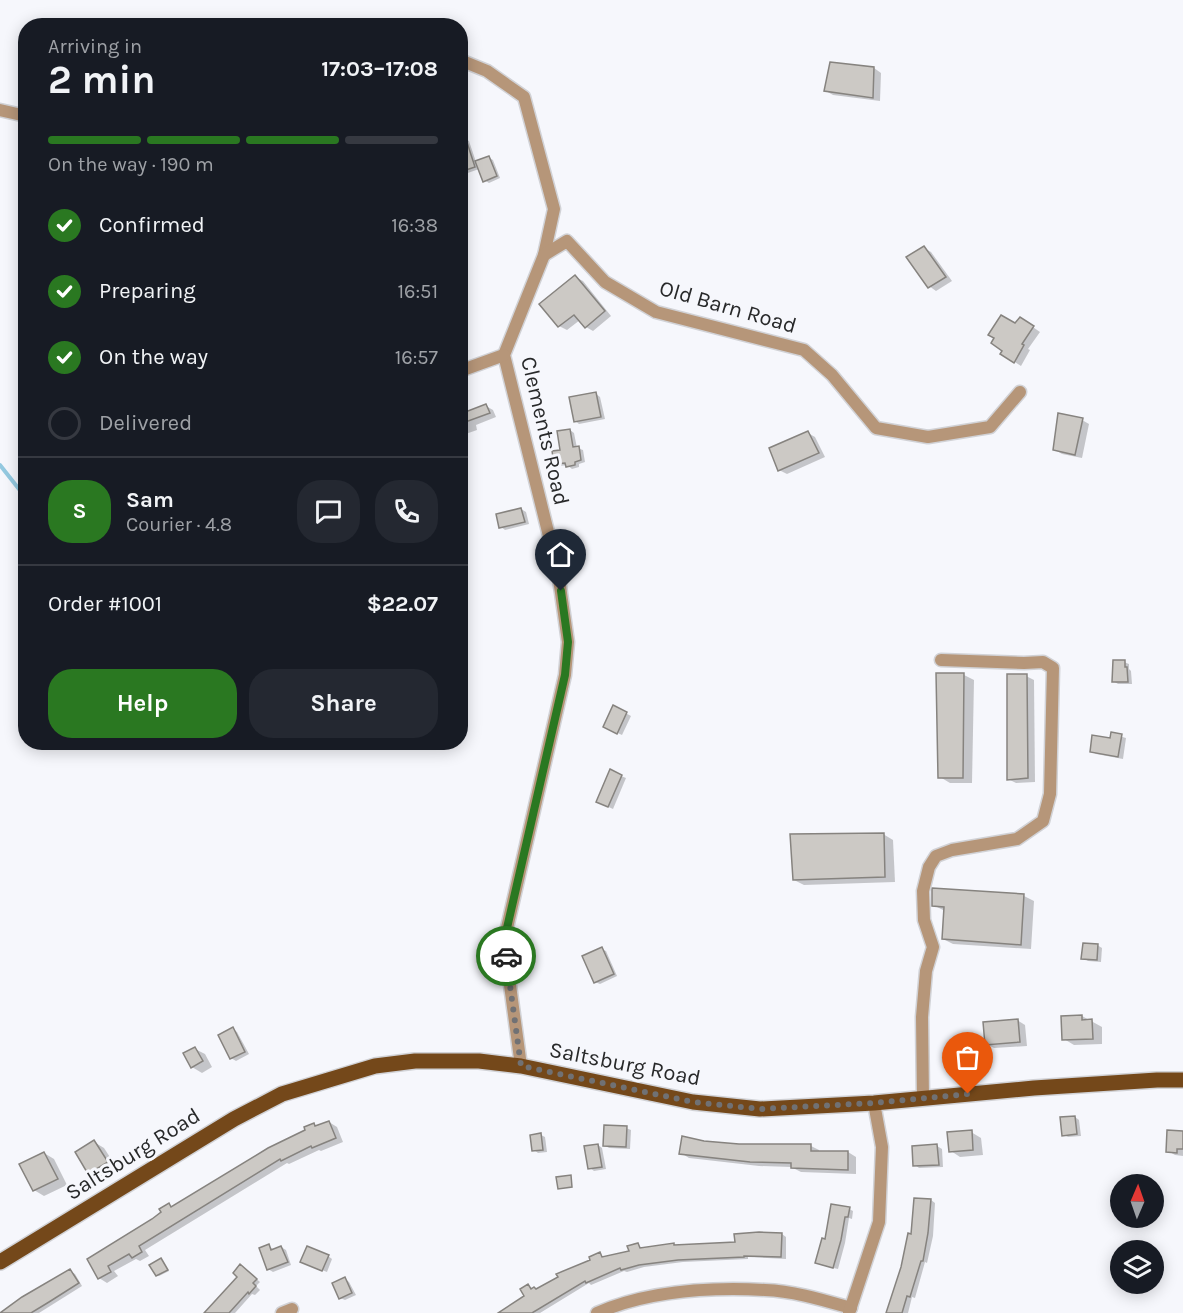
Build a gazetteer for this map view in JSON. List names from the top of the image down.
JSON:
{
  "streets": {
    "main road": ["Saltsburg Road"],
    "street": ["Old Barn Road", "Clements Road"]
  },
  "crossings": [
    ["Old Barn Road", "Clements Road"],
    ["Clements Road", "Saltsburg Road"]
  ],
  "north": "top",
  "page": {
    "heading": ["2 min", "Arriving in", "17:03–17:08"],
    "panel": [
      "Sam",
      "Courier · 4.8",
      "Order #1001",
      "$22.07"
    ],
    "bar": "On the way · 190 m",
    "list": [
      ["Confirmed", "16:38"],
      ["Preparing", "16:51"],
      ["On the way", "16:57"],
      "Delivered"
    ],
    "round": "S",
    "buttons": ["Help", "Share"]
  }
}
